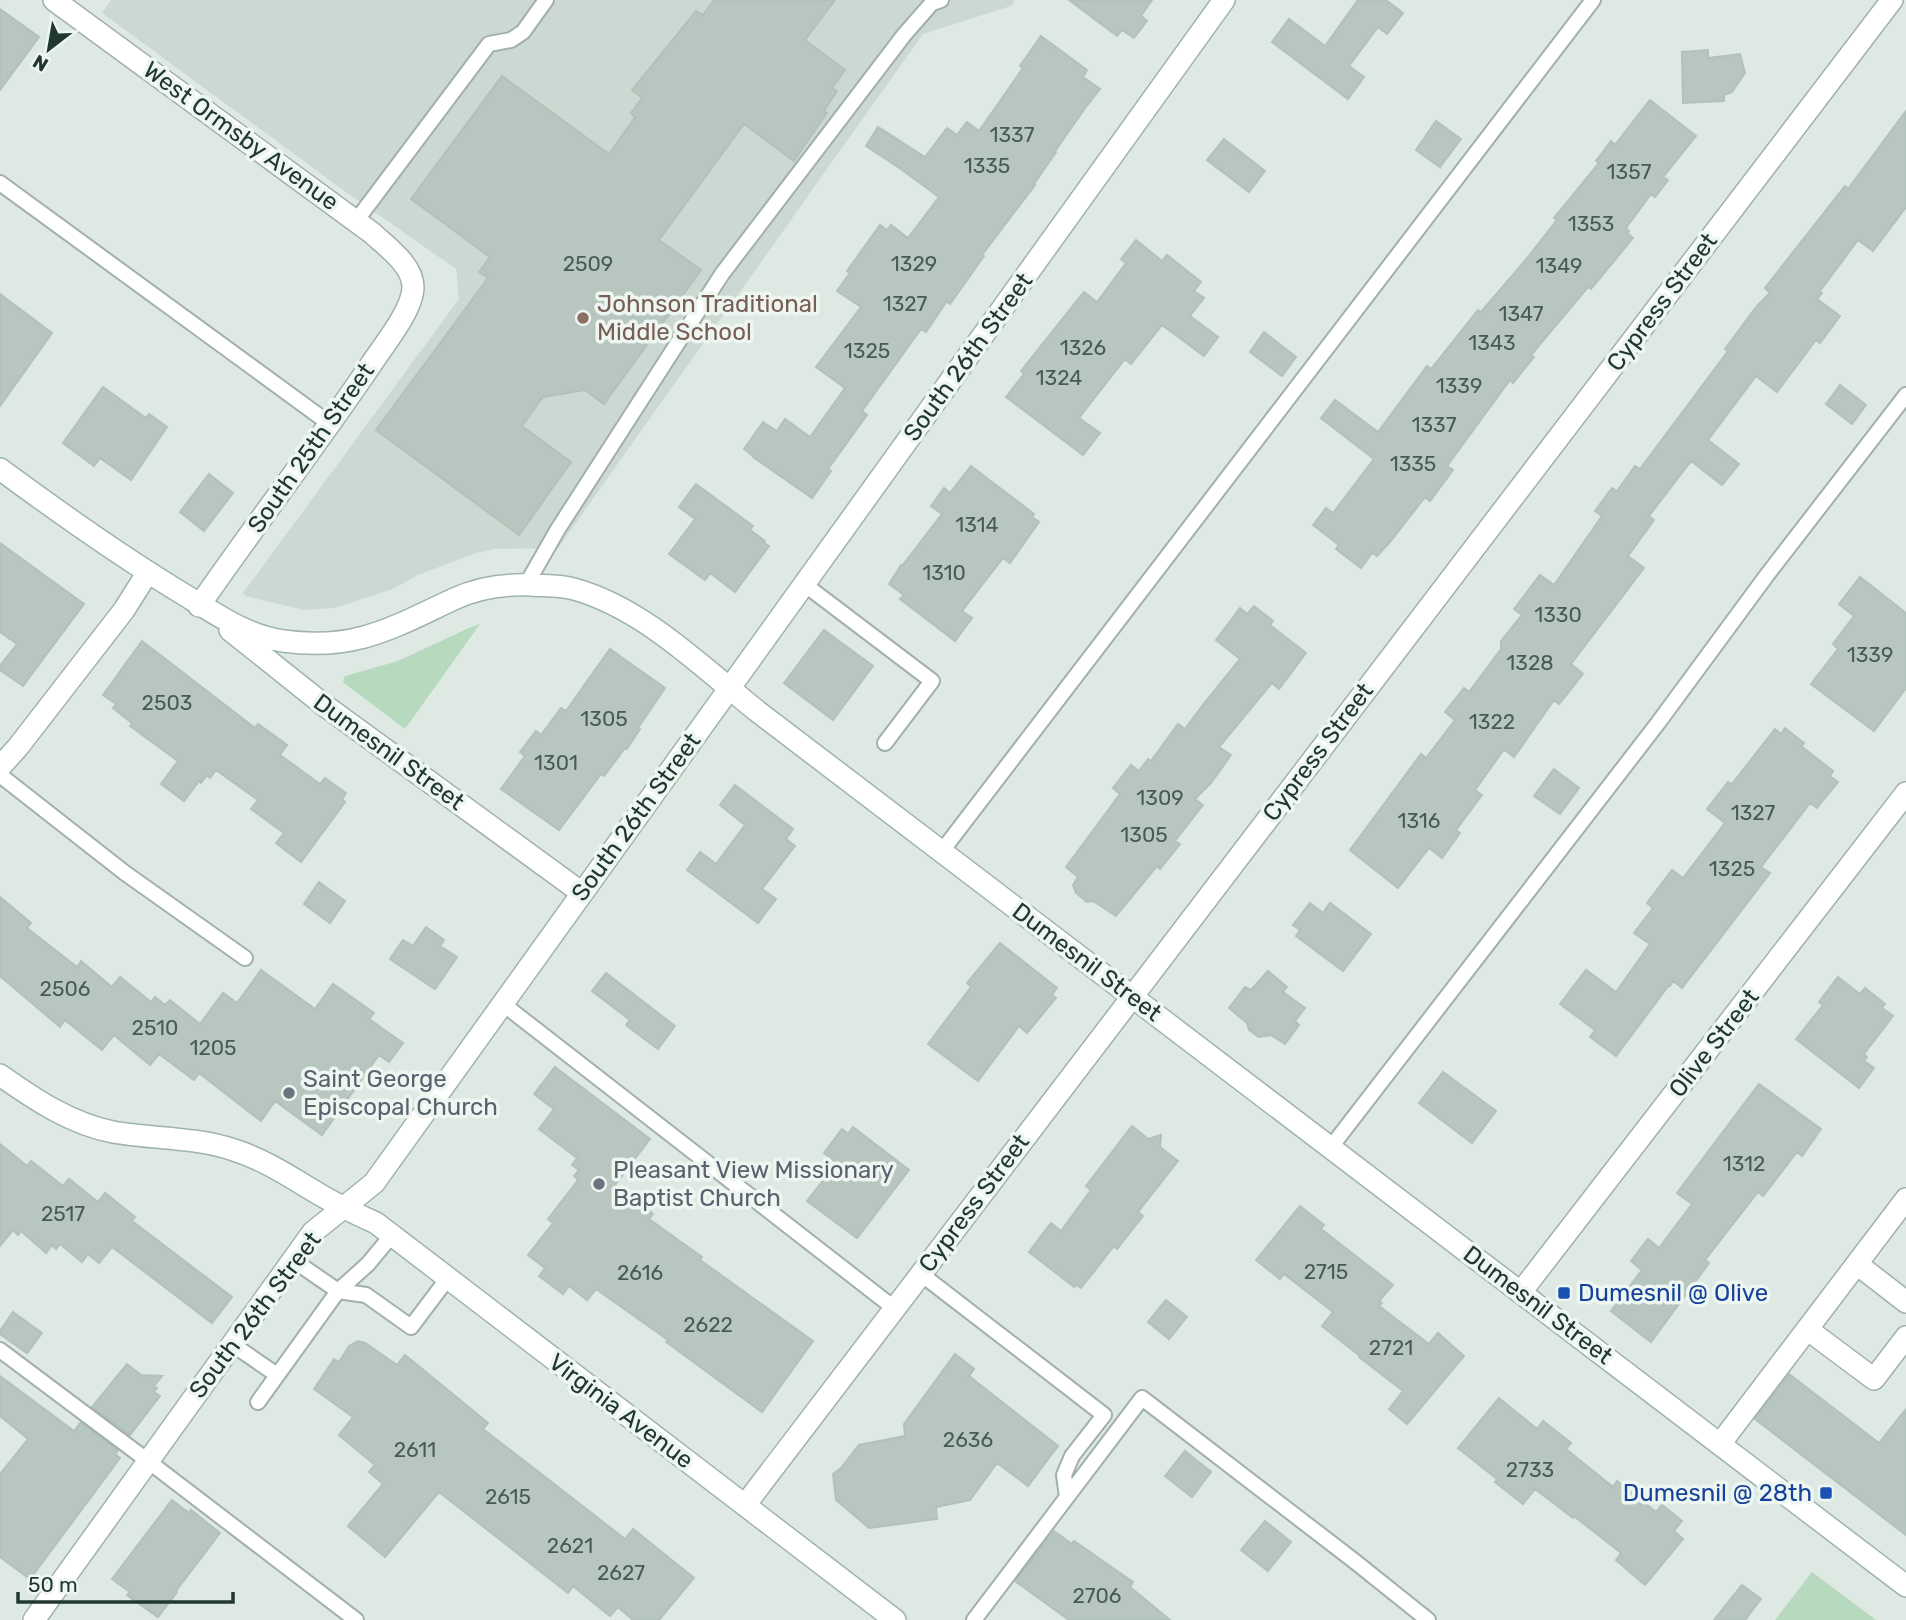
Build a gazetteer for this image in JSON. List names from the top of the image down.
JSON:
{
  "streets": {
    "street": [
      "West Ormsby Avenue",
      "Cypress Street",
      "South 26th Street",
      "South 25th Street",
      "Dumesnil Street",
      "Olive Street",
      "Virginia Avenue"
    ]
  },
  "crossings": [
    ["West Ormsby Avenue", "South 25th Street"],
    ["Cypress Street", "Dumesnil Street"],
    ["Cypress Street", "Virginia Avenue"],
    ["South 26th Street", "Dumesnil Street"],
    ["South 26th Street", "Virginia Avenue"],
    ["South 25th Street", "Dumesnil Street"],
    ["Dumesnil Street", "Olive Street"]
  ],
  "places": {
    "other": ["Johnson Traditional Middle School", "Saint George Episcopal Church", "Pleasant View Missionary Baptist Church"],
    "transit": ["Dumesnil @ Olive", "Dumesnil @ 28th"]
  },
  "house_numbers": [
    "1337",
    "1335",
    "1357",
    "1353",
    "2509",
    "1329",
    "1349",
    "1327",
    "1347",
    "1343",
    "1326",
    "1325",
    "1324",
    "1339",
    "1337",
    "1335",
    "1314",
    "1310",
    "1330",
    "1339",
    "1328",
    "2503",
    "1305",
    "1322",
    "1301",
    "1309",
    "1327",
    "1316",
    "1305",
    "1325",
    "2506",
    "2510",
    "1205",
    "1312",
    "2517",
    "2715",
    "2616",
    "2622",
    "2721",
    "2636",
    "2611",
    "2733",
    "2615",
    "2621",
    "2627",
    "2706"
  ],
  "scale_bar": "50 m",
  "north": "bottom left"
}
